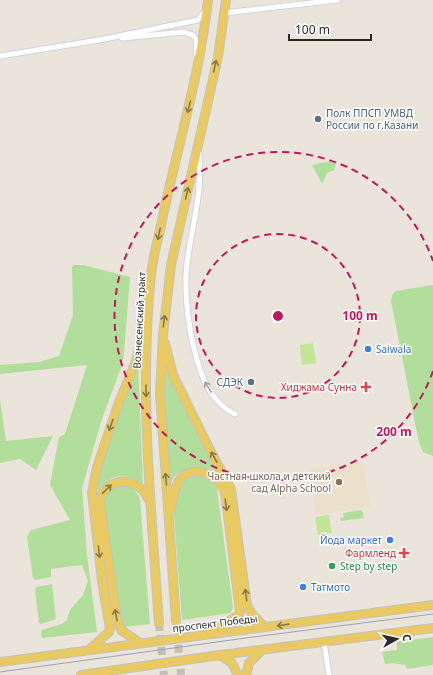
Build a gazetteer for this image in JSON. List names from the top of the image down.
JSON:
{
  "streets": {
    "main road": ["Вознесенский тракт", "проспект Победы"]
  },
  "places": {
    "other": [
      "Полк ППСП УМВД России по г.Казани",
      "Saiwala",
      "СДЭК",
      "Частная школа и детский сад Alpha School",
      "Йода маркет",
      "Step by step",
      "Татмото"
    ],
    "health": ["Хиджама Сунна", "Фармленд"]
  },
  "scale_bar": "100 m",
  "north": "right",
  "rings": ["100 m", "200 m"]
}
